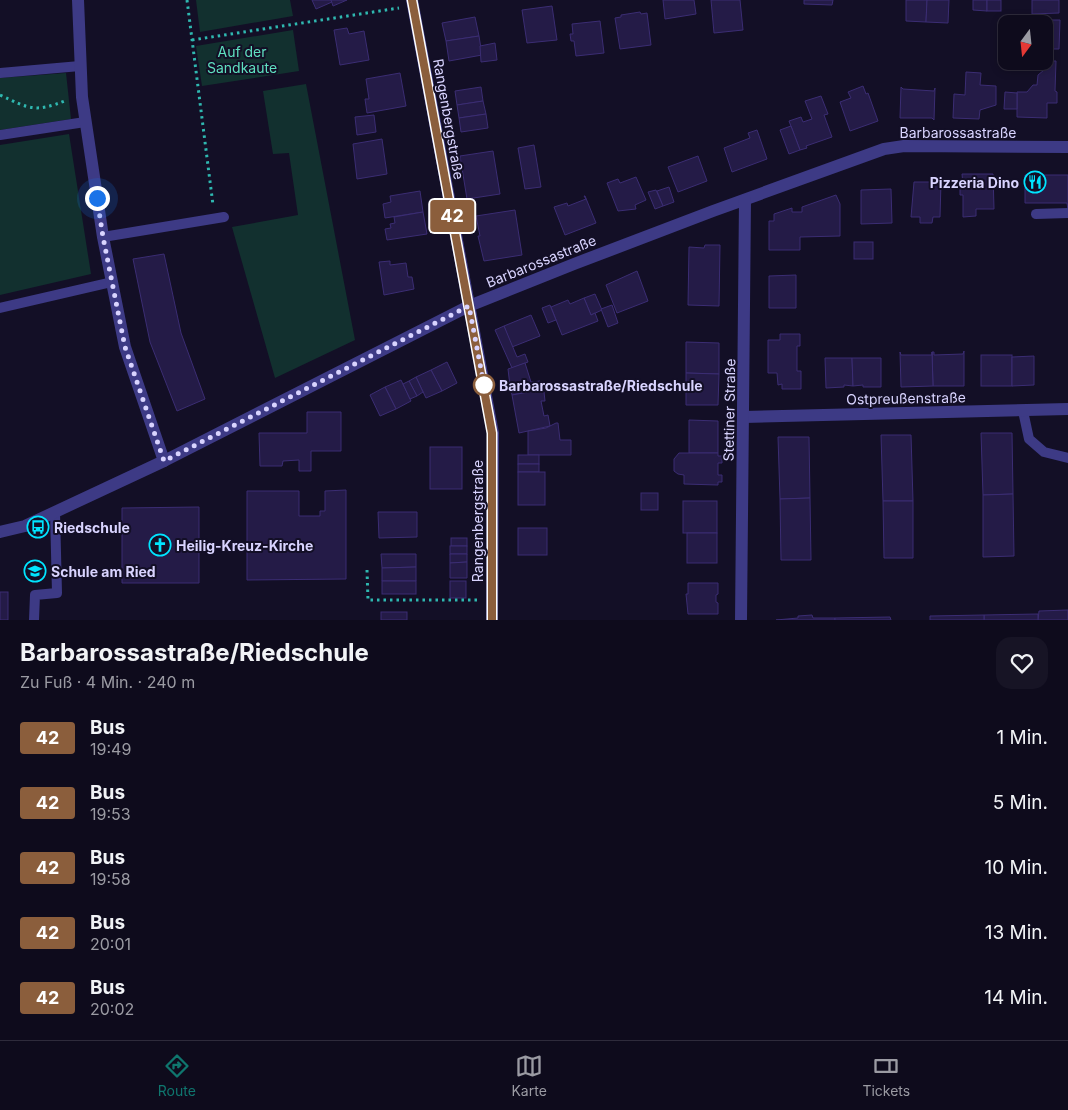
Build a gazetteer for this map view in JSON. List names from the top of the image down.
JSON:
{
  "streets": {
    "street": [
      "Rangenbergstraße",
      "Barbarossastraße",
      "Ostpreußenstraße",
      "Stettiner Straße"
    ]
  },
  "crossings": [
    ["Rangenbergstraße", "Barbarossastraße"],
    ["Barbarossastraße", "Stettiner Straße"],
    ["Ostpreußenstraße", "Stettiner Straße"]
  ],
  "parks": ["Auf der Sandkaute"],
  "places": {
    "restaurant": ["Pizzeria Dino"],
    "other": ["Barbarossastraße/Riedschule"],
    "bus stop": ["Riedschule"],
    "church": ["Heilig-Kreuz-Kirche"],
    "school or university": ["Schule am Ried"]
  },
  "lines": ["bus line 42"],
  "north": "bottom",
  "page": {
    "on_map": "42",
    "heading": ["Barbarossastraße/Riedschule", "Zu Fuß · 4 Min. · 240 m"],
    "list": [
      {
        "mark": "42",
        "name": "Bus",
        "note": "19:49",
        "value": "1 Min."
      },
      {
        "mark": "42",
        "name": "Bus",
        "note": "19:53",
        "value": "5 Min."
      },
      {
        "mark": "42",
        "name": "Bus",
        "note": "19:58",
        "value": "10 Min."
      },
      {
        "mark": "42",
        "name": "Bus",
        "note": "20:01",
        "value": "13 Min."
      },
      {
        "mark": "42",
        "name": "Bus",
        "note": "20:02",
        "value": "14 Min."
      }
    ],
    "tabs": ["Route", "Karte", "Tickets"]
  }
}
